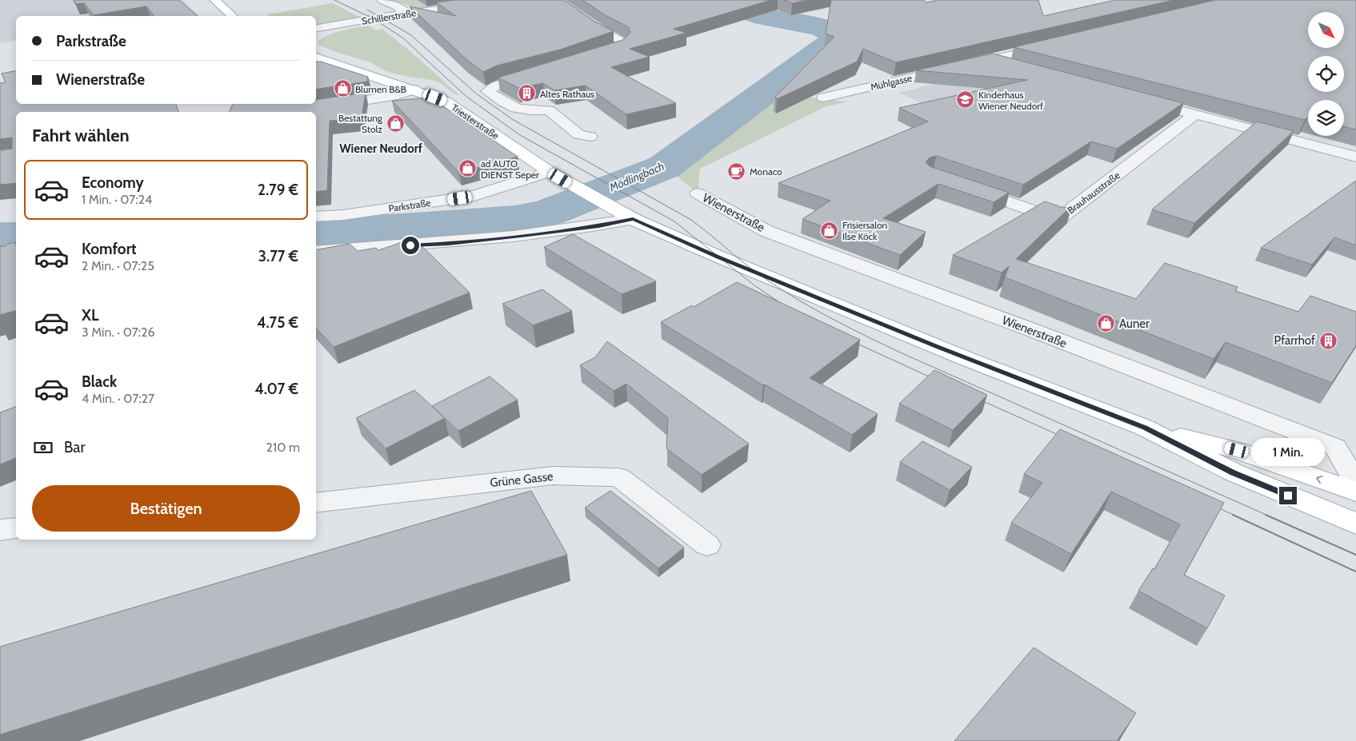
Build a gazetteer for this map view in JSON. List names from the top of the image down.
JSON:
{
  "streets": {
    "main road": ["Triesterstraße"],
    "street": [
      "Schillerstraße",
      "Mühlgasse",
      "Brauhausstraße",
      "Parkstraße",
      "Wienerstraße",
      "Grüne Gasse"
    ]
  },
  "crossings": [
    ["Triesterstraße", "Parkstraße"]
  ],
  "districts": ["Wiener Neudorf"],
  "water": ["Mödlingbach"],
  "places": {
    "shop": [
      "Blumen B&B",
      "Bestattung Stolz",
      "ad AUTO DIENST Seper",
      "Frisiersalon Ilse Köck",
      "Auner"
    ],
    "building": ["Altes Rathaus", "Pfarrhof"],
    "school or university": ["Kinderhaus Wiener Neudorf"],
    "cafe": ["Monaco"]
  },
  "north": "bottom right",
  "page": {
    "banner": ["Parkstraße", "Wienerstraße"],
    "heading": "Fahrt wählen",
    "list": [
      {
        "name": "Economy",
        "note": "1 Min. · 07:24",
        "value": "2.79 €"
      },
      {
        "name": "Komfort",
        "note": "2 Min. · 07:25",
        "value": "3.77 €"
      },
      {
        "name": "XL",
        "note": "3 Min. · 07:26",
        "value": "4.75 €"
      },
      {
        "name": "Black",
        "note": "4 Min. · 07:27",
        "value": "4.07 €"
      }
    ],
    "pay": ["Bar", "210 m"],
    "bubble": "1 Min.",
    "buttons": "Bestätigen"
  }
}
